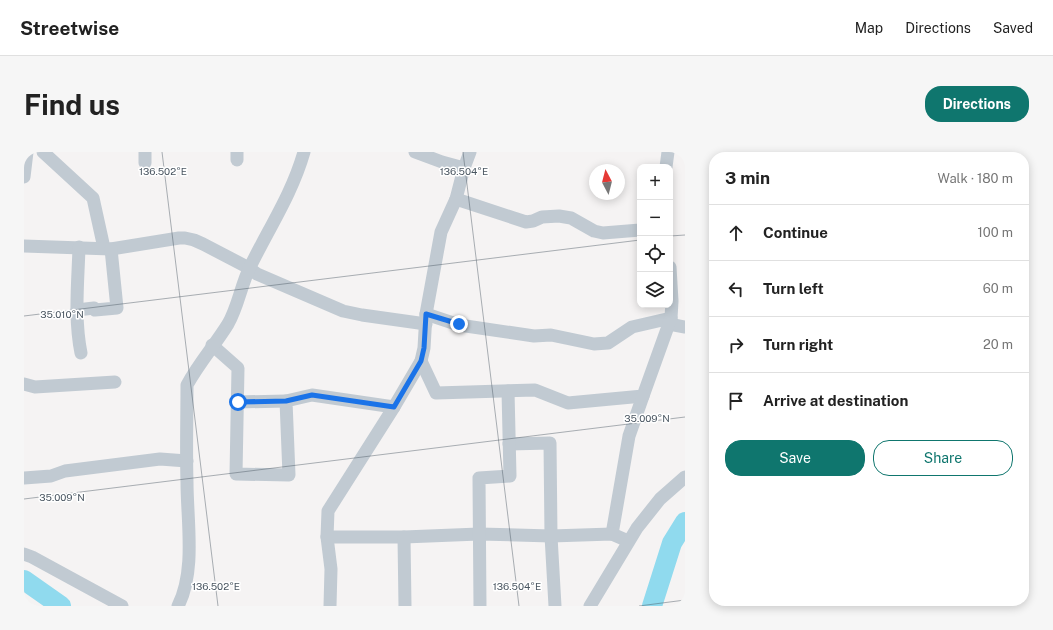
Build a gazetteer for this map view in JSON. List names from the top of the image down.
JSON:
{
  "north": "top",
  "page": {
    "header": "Streetwise",
    "nav": ["Map", "Directions", "Saved"],
    "buttons": [
      "Directions",
      ["Save", "Share"]
    ],
    "title": "Find us",
    "heading": ["3 min", "Walk · 180 m"],
    "map_buttons": ["+", "−"],
    "list": [
      ["Continue", "100 m"],
      ["Turn left", "60 m"],
      ["Turn right", "20 m"],
      "Arrive at destination"
    ]
  },
  "coordinates": [
    "136.502°E",
    "136.504°E",
    "35.010°N",
    "35.009°N"
  ]
}
